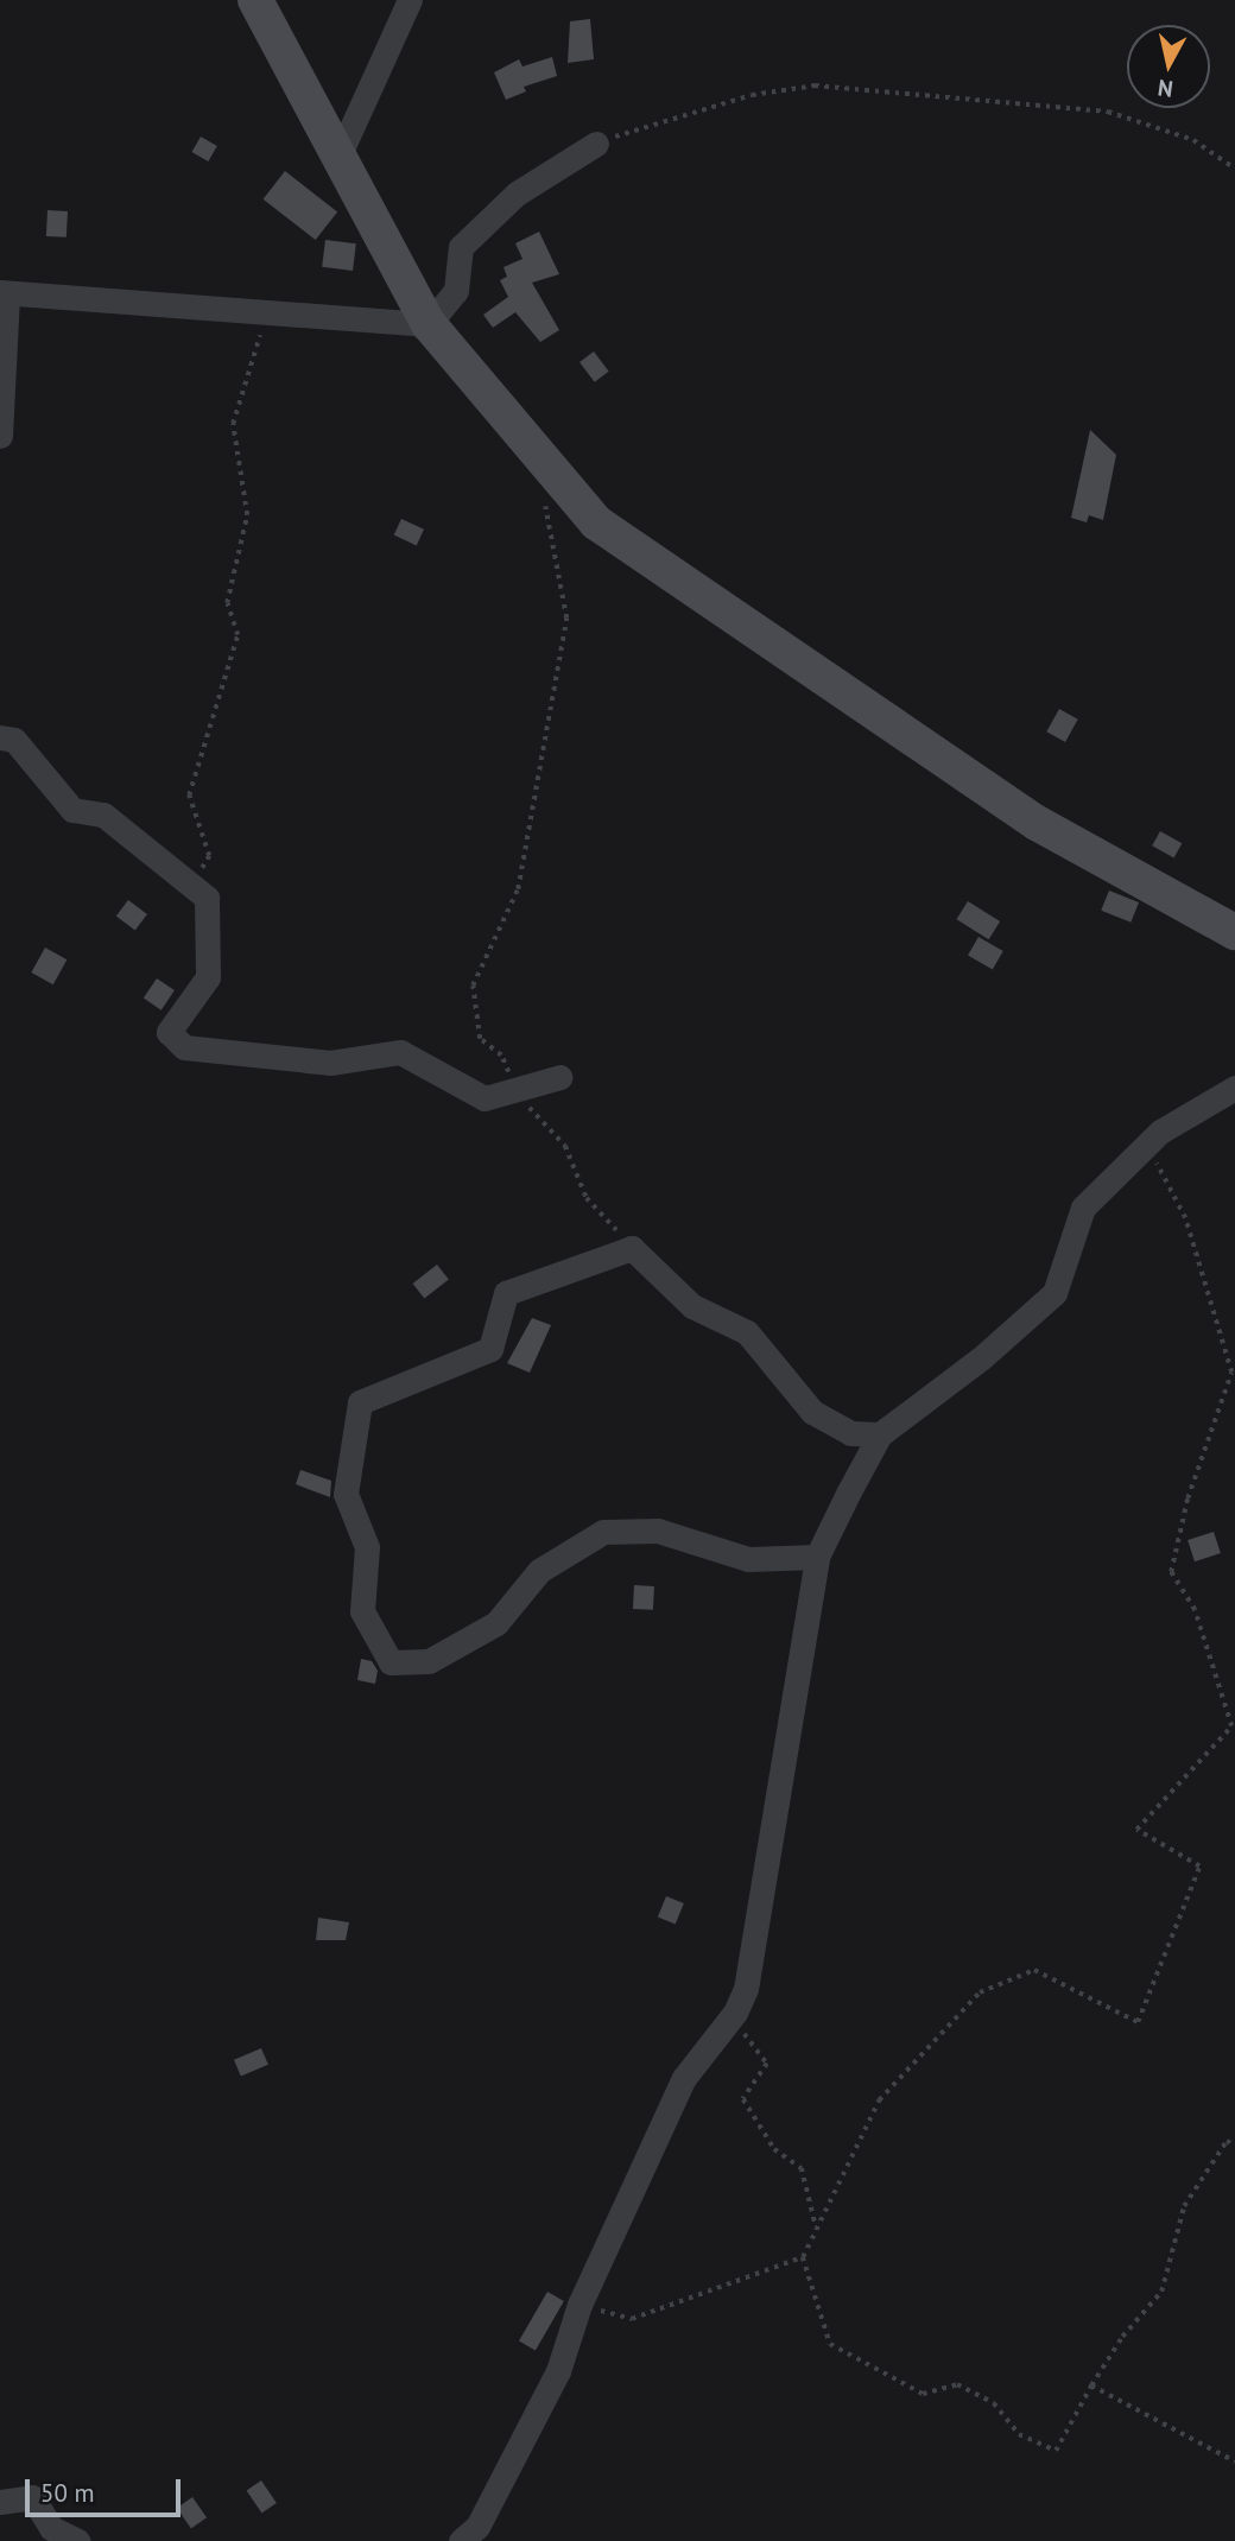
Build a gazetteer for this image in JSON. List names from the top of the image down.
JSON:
{
  "scale_bar": "50 m",
  "north": "bottom"
}
